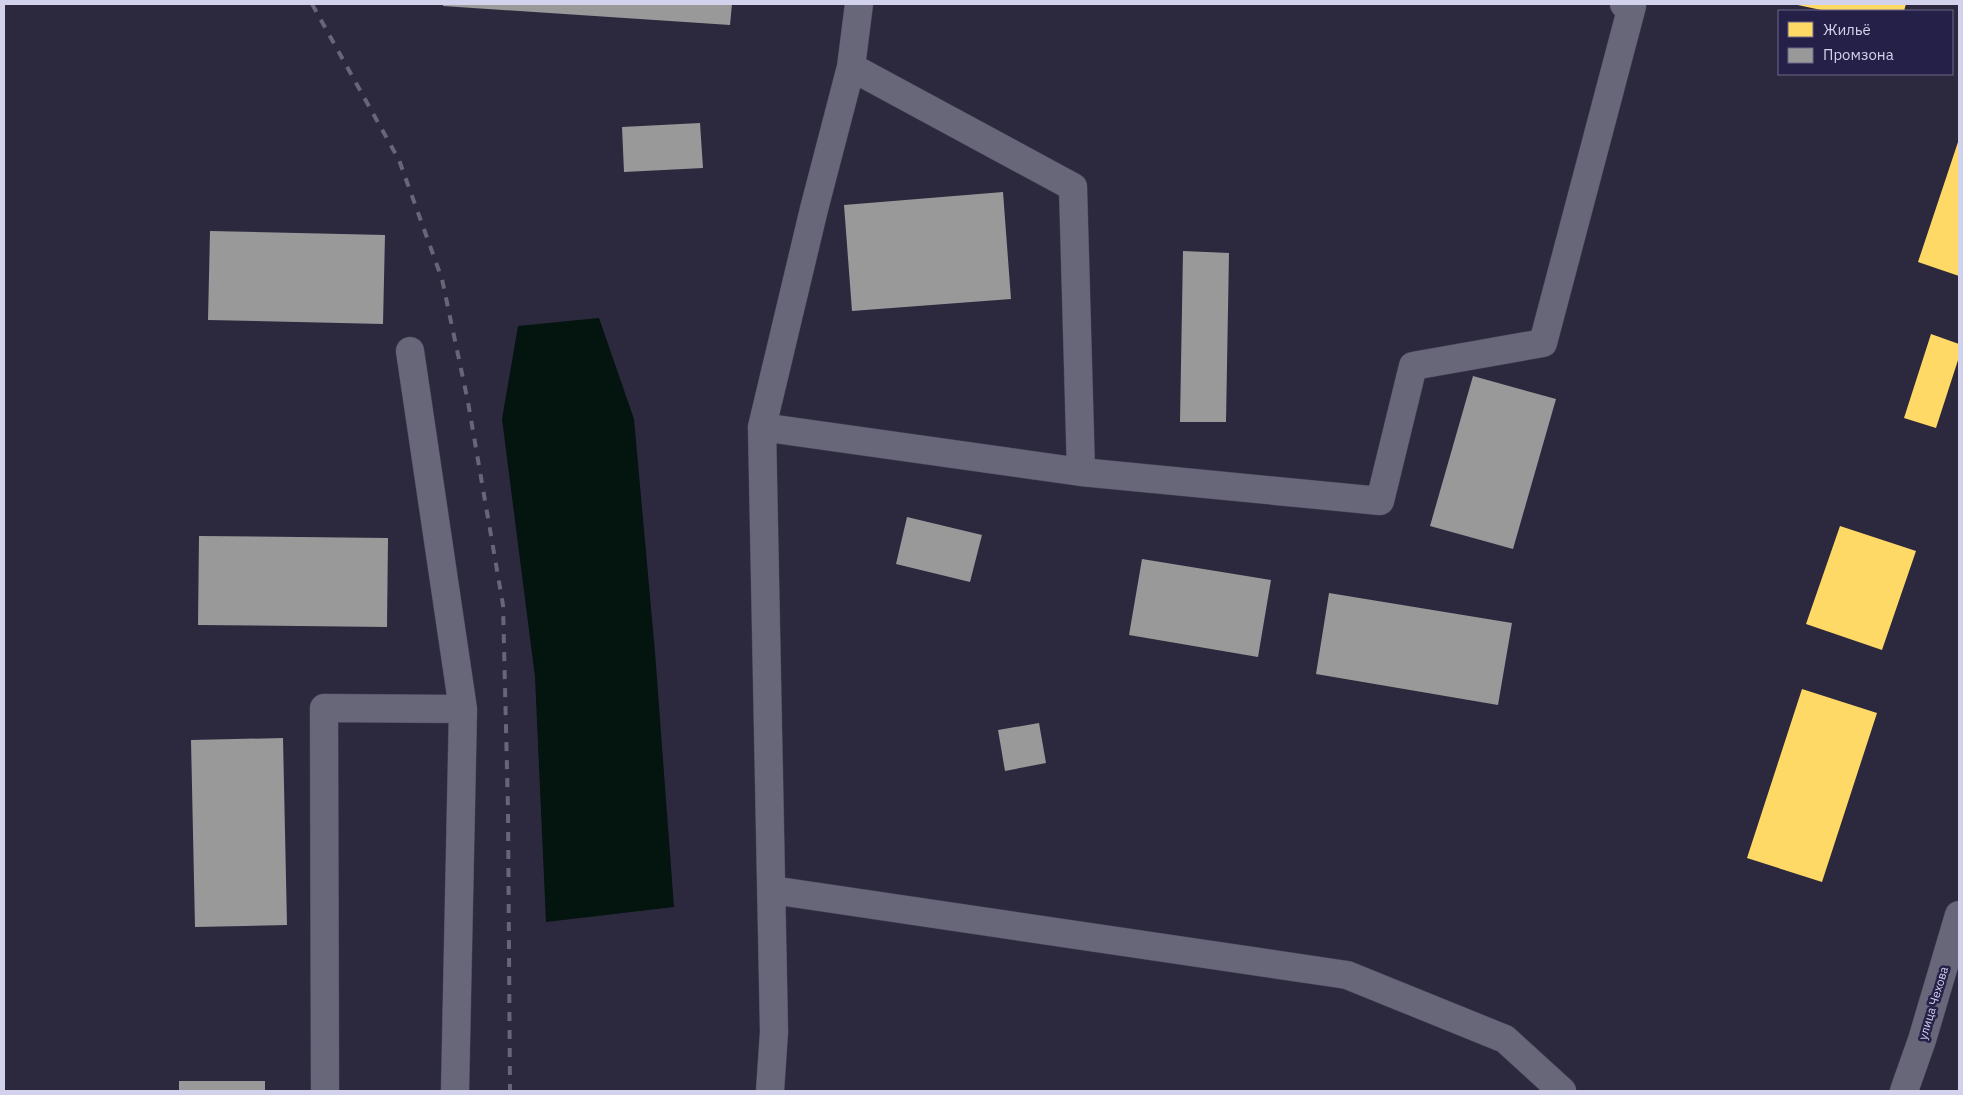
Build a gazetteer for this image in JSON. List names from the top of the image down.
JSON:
{
  "streets": {
    "street": ["улица Чехова"]
  },
  "legend": ["Жильё", "Промзона"]
}
